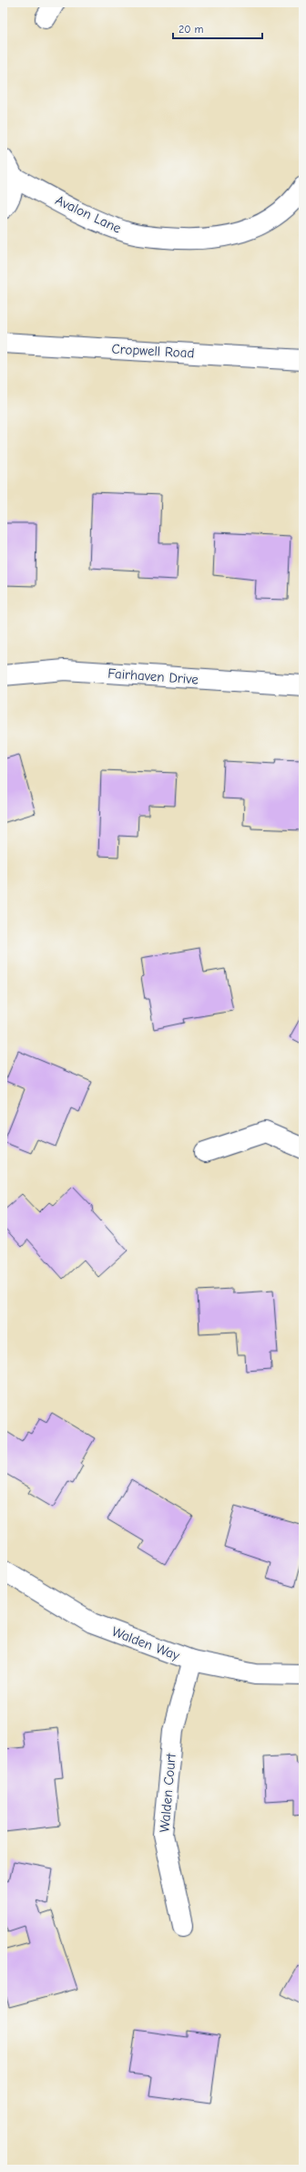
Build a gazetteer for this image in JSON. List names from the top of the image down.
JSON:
{
  "streets": {
    "street": [
      "Avalon Lane",
      "Cropwell Road",
      "Fairhaven Drive",
      "Walden Way",
      "Walden Court"
    ]
  },
  "crossings": [
    ["Walden Way", "Walden Court"]
  ],
  "scale_bar": "20 m"
}
